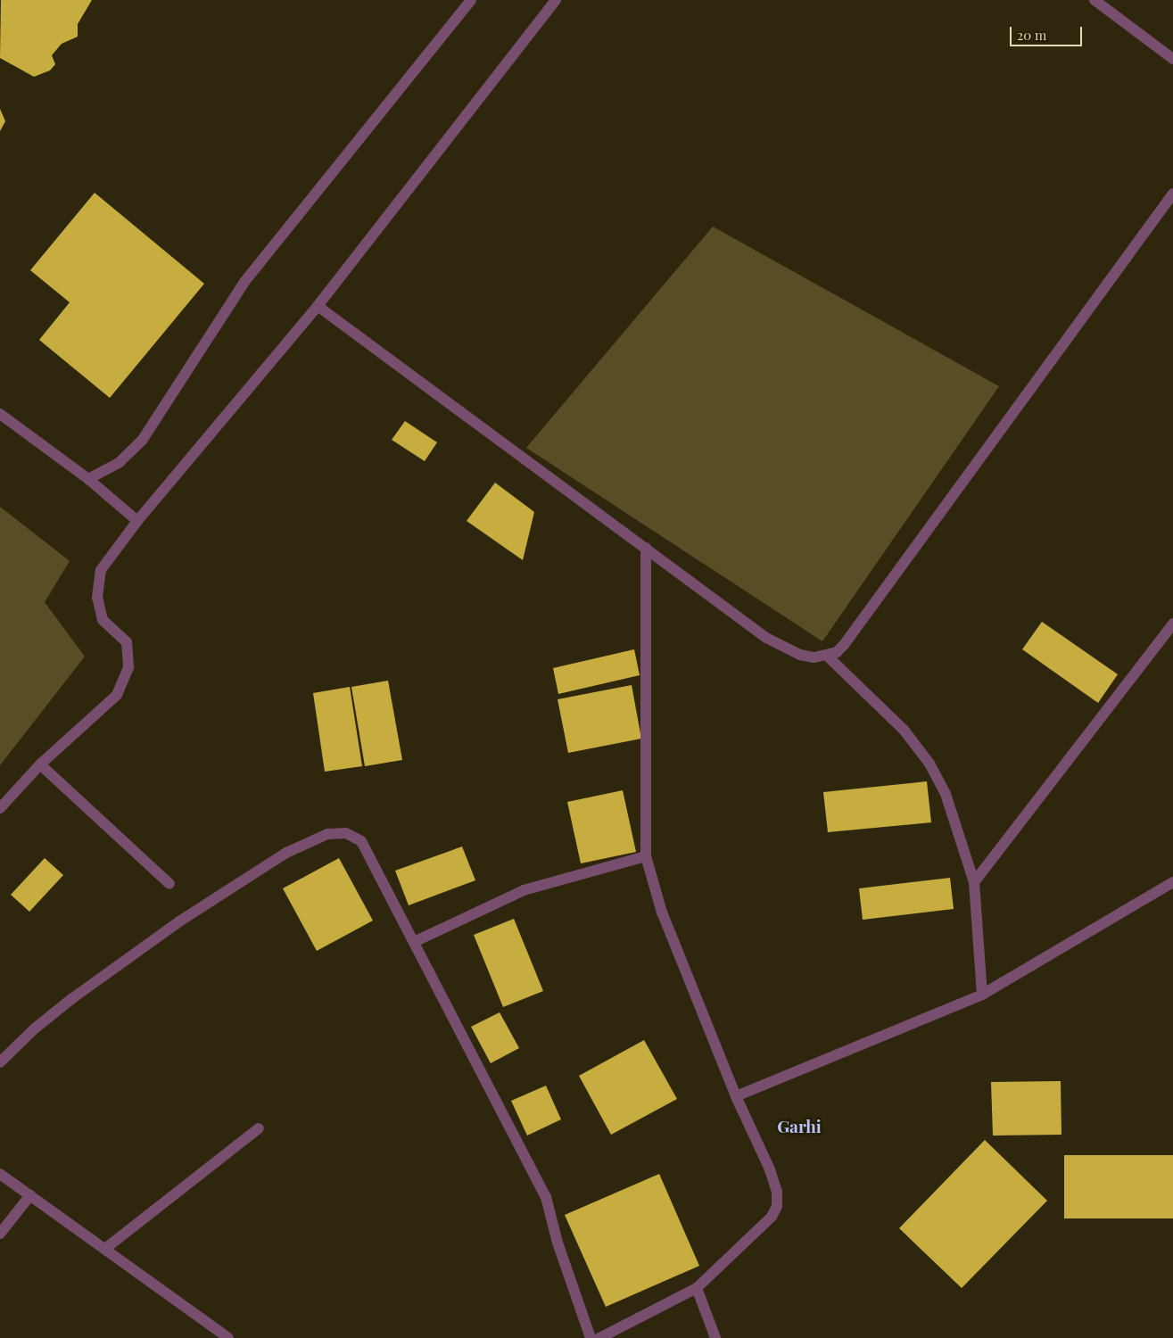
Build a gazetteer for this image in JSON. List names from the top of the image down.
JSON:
{
  "districts": ["Garhi"],
  "scale_bar": "20 m"
}
